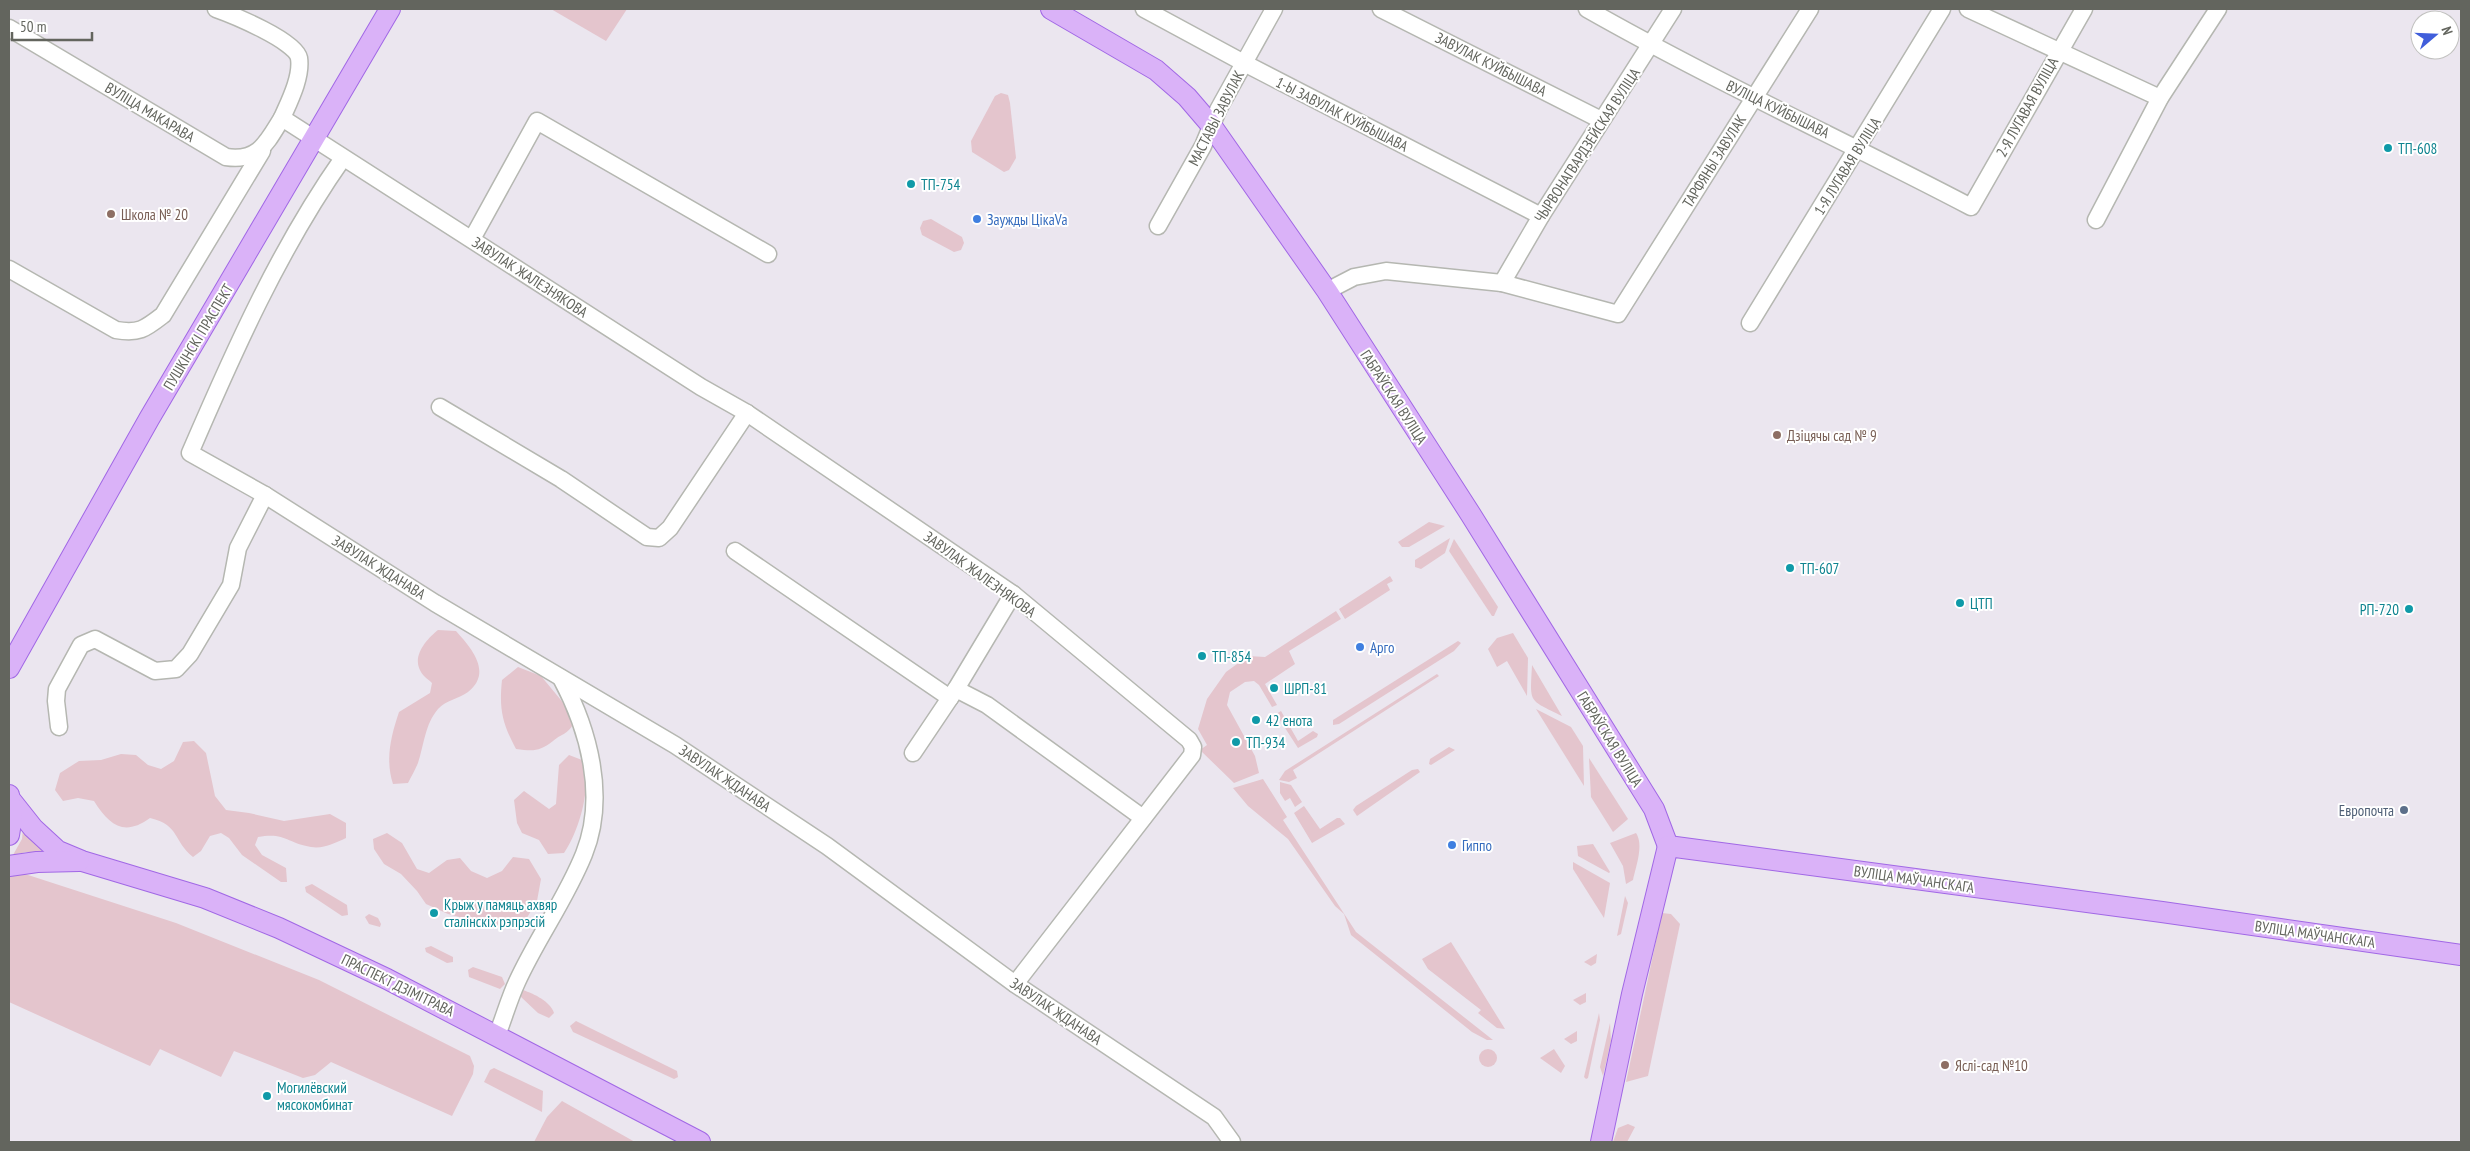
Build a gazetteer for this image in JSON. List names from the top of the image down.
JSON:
{
  "streets": {
    "main road": [
      "ПУШКІНСКІ ПРАСПЕКТ",
      "ГАБРАЎСКАЯ ВУЛІЦА",
      "ВУЛІЦА МАЎЧАНСКАГА",
      "ПРАСПЕКТ ДЗІМІТРАВА"
    ],
    "street": [
      "ЗАВУЛАК КУЙБЫШАВА",
      "2-Я ЛУГАВАЯ ВУЛІЦА",
      "ВУЛІЦА КУЙБЫШАВА",
      "ВУЛІЦА МАКАРАВА",
      "1-Ы ЗАВУЛАК КУЙБЫШАВА",
      "МАСТАВЫ ЗАВУЛАК",
      "ЧЫРВОНАГВАРДЗЕЙСКАЯ ВУЛІЦА",
      "ТАРФЯНЫ ЗАВУЛАК",
      "1-Я ЛУГАВАЯ ВУЛІЦА",
      "ЗАВУЛАК ЖАЛЕЗНЯКОВА",
      "ЗАВУЛАК ЖДАНАВА"
    ]
  },
  "crossings": [
    ["ЗАВУЛАК КУЙБЫШАВА", "ЧЫРВОНАГВАРДЗЕЙСКАЯ ВУЛІЦА"],
    ["2-Я ЛУГАВАЯ ВУЛІЦА", "ВУЛІЦА КУЙБЫШАВА"],
    ["ВУЛІЦА КУЙБЫШАВА", "ЧЫРВОНАГВАРДЗЕЙСКАЯ ВУЛІЦА"],
    ["ВУЛІЦА КУЙБЫШАВА", "ТАРФЯНЫ ЗАВУЛАК"],
    ["ВУЛІЦА КУЙБЫШАВА", "1-Я ЛУГАВАЯ ВУЛІЦА"],
    ["1-Ы ЗАВУЛАК КУЙБЫШАВА", "МАСТАВЫ ЗАВУЛАК"],
    ["1-Ы ЗАВУЛАК КУЙБЫШАВА", "ЧЫРВОНАГВАРДЗЕЙСКАЯ ВУЛІЦА"],
    ["МАСТАВЫ ЗАВУЛАК", "ГАБРАЎСКАЯ ВУЛІЦА"],
    ["ЧЫРВОНАГВАРДЗЕЙСКАЯ ВУЛІЦА", "ТАРФЯНЫ ЗАВУЛАК"],
    ["ЗАВУЛАК ЖАЛЕЗНЯКОВА", "ПУШКІНСКІ ПРАСПЕКТ"],
    ["ЗАВУЛАК ЖАЛЕЗНЯКОВА", "ЗАВУЛАК ЖДАНАВА"],
    ["ГАБРАЎСКАЯ ВУЛІЦА", "ВУЛІЦА МАЎЧАНСКАГА"]
  ],
  "places": [
    "ТП-608",
    "ТП-754",
    "Школа № 20",
    "Заужды ЦікаVа",
    "Дзіцячы сад № 9",
    "ТП-607",
    "ЦТП",
    "РП-720",
    "Арго",
    "ТП-854",
    "ШРП-81",
    "42 енота",
    "ТП-934",
    "Европочта",
    "Гиппо",
    "Крыж у памяць ахвяр сталінскіх рэпрэсій",
    "Яслі-сад №10",
    "Могилёвский мясокомбинат"
  ],
  "scale_bar": "50 m",
  "north": "right"
}
